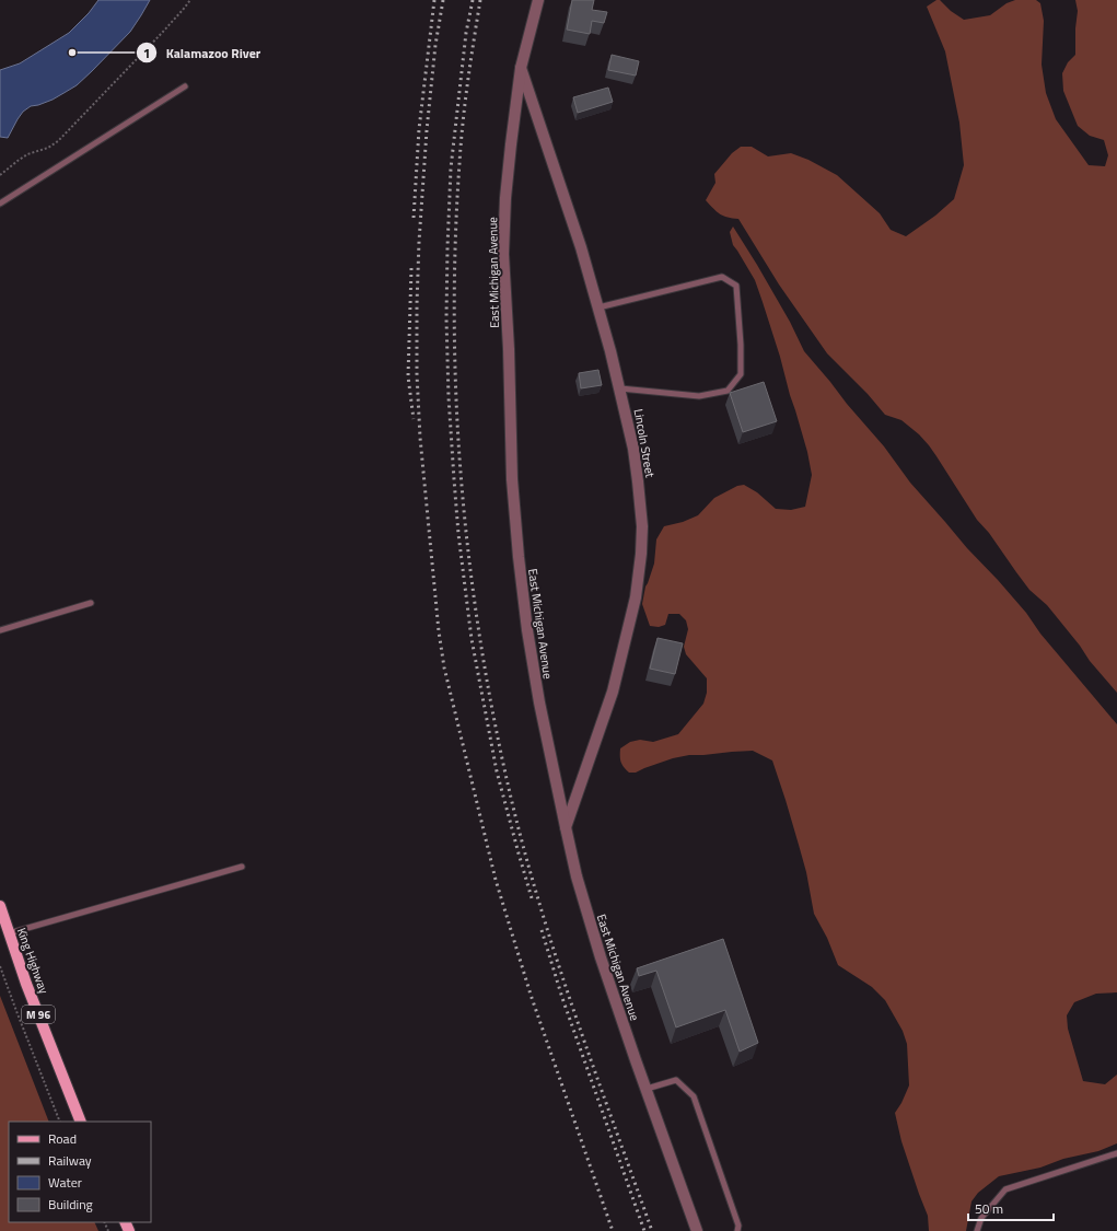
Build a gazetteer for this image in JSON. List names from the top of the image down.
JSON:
{
  "streets": {
    "main road": ["King Highway", "M 96"],
    "street": ["East Michigan Avenue", "Lincoln Street"]
  },
  "crossings": [
    ["East Michigan Avenue", "Lincoln Street"]
  ],
  "places": ["Kalamazoo River"],
  "legend": [
    "Road",
    "Railway",
    "Water",
    "Building"
  ],
  "scale_bar": "50 m"
}
